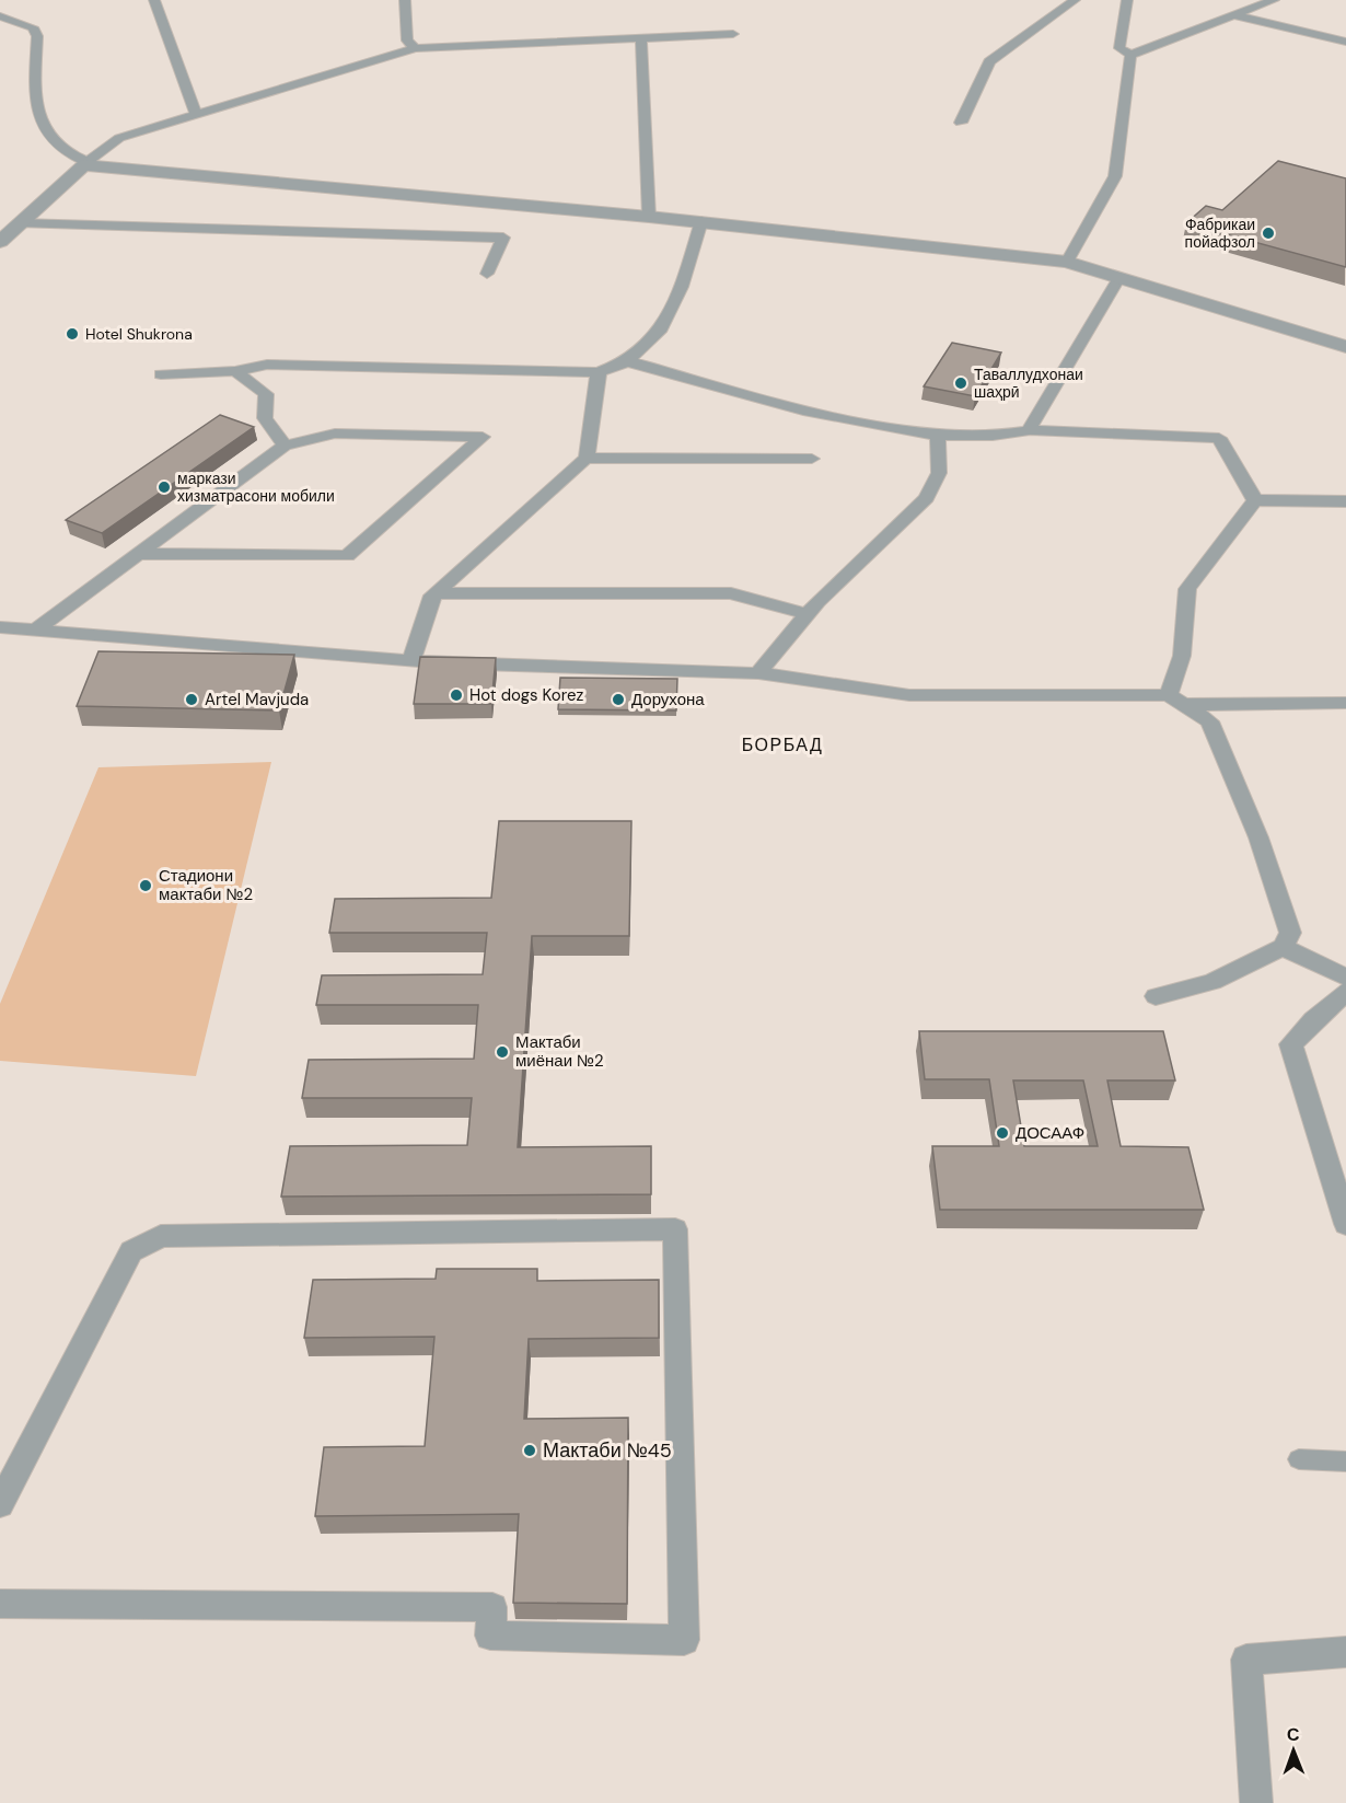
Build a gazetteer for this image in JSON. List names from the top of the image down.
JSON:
{
  "districts": ["БОРБАД"],
  "places": [
    "Фабрикаи пойафзол",
    "Hotel Shukrona",
    "Таваллудхонаи шаҳрӣ",
    "маркази хизматрасони мобили",
    "Hot dogs Korez",
    "Artel Mavjuda",
    "Дорухона",
    "Стадиони мактаби №2",
    "Мактаби миёнаи №2",
    "ДОСААФ",
    "Мактаби №45"
  ],
  "north": "top"
}
